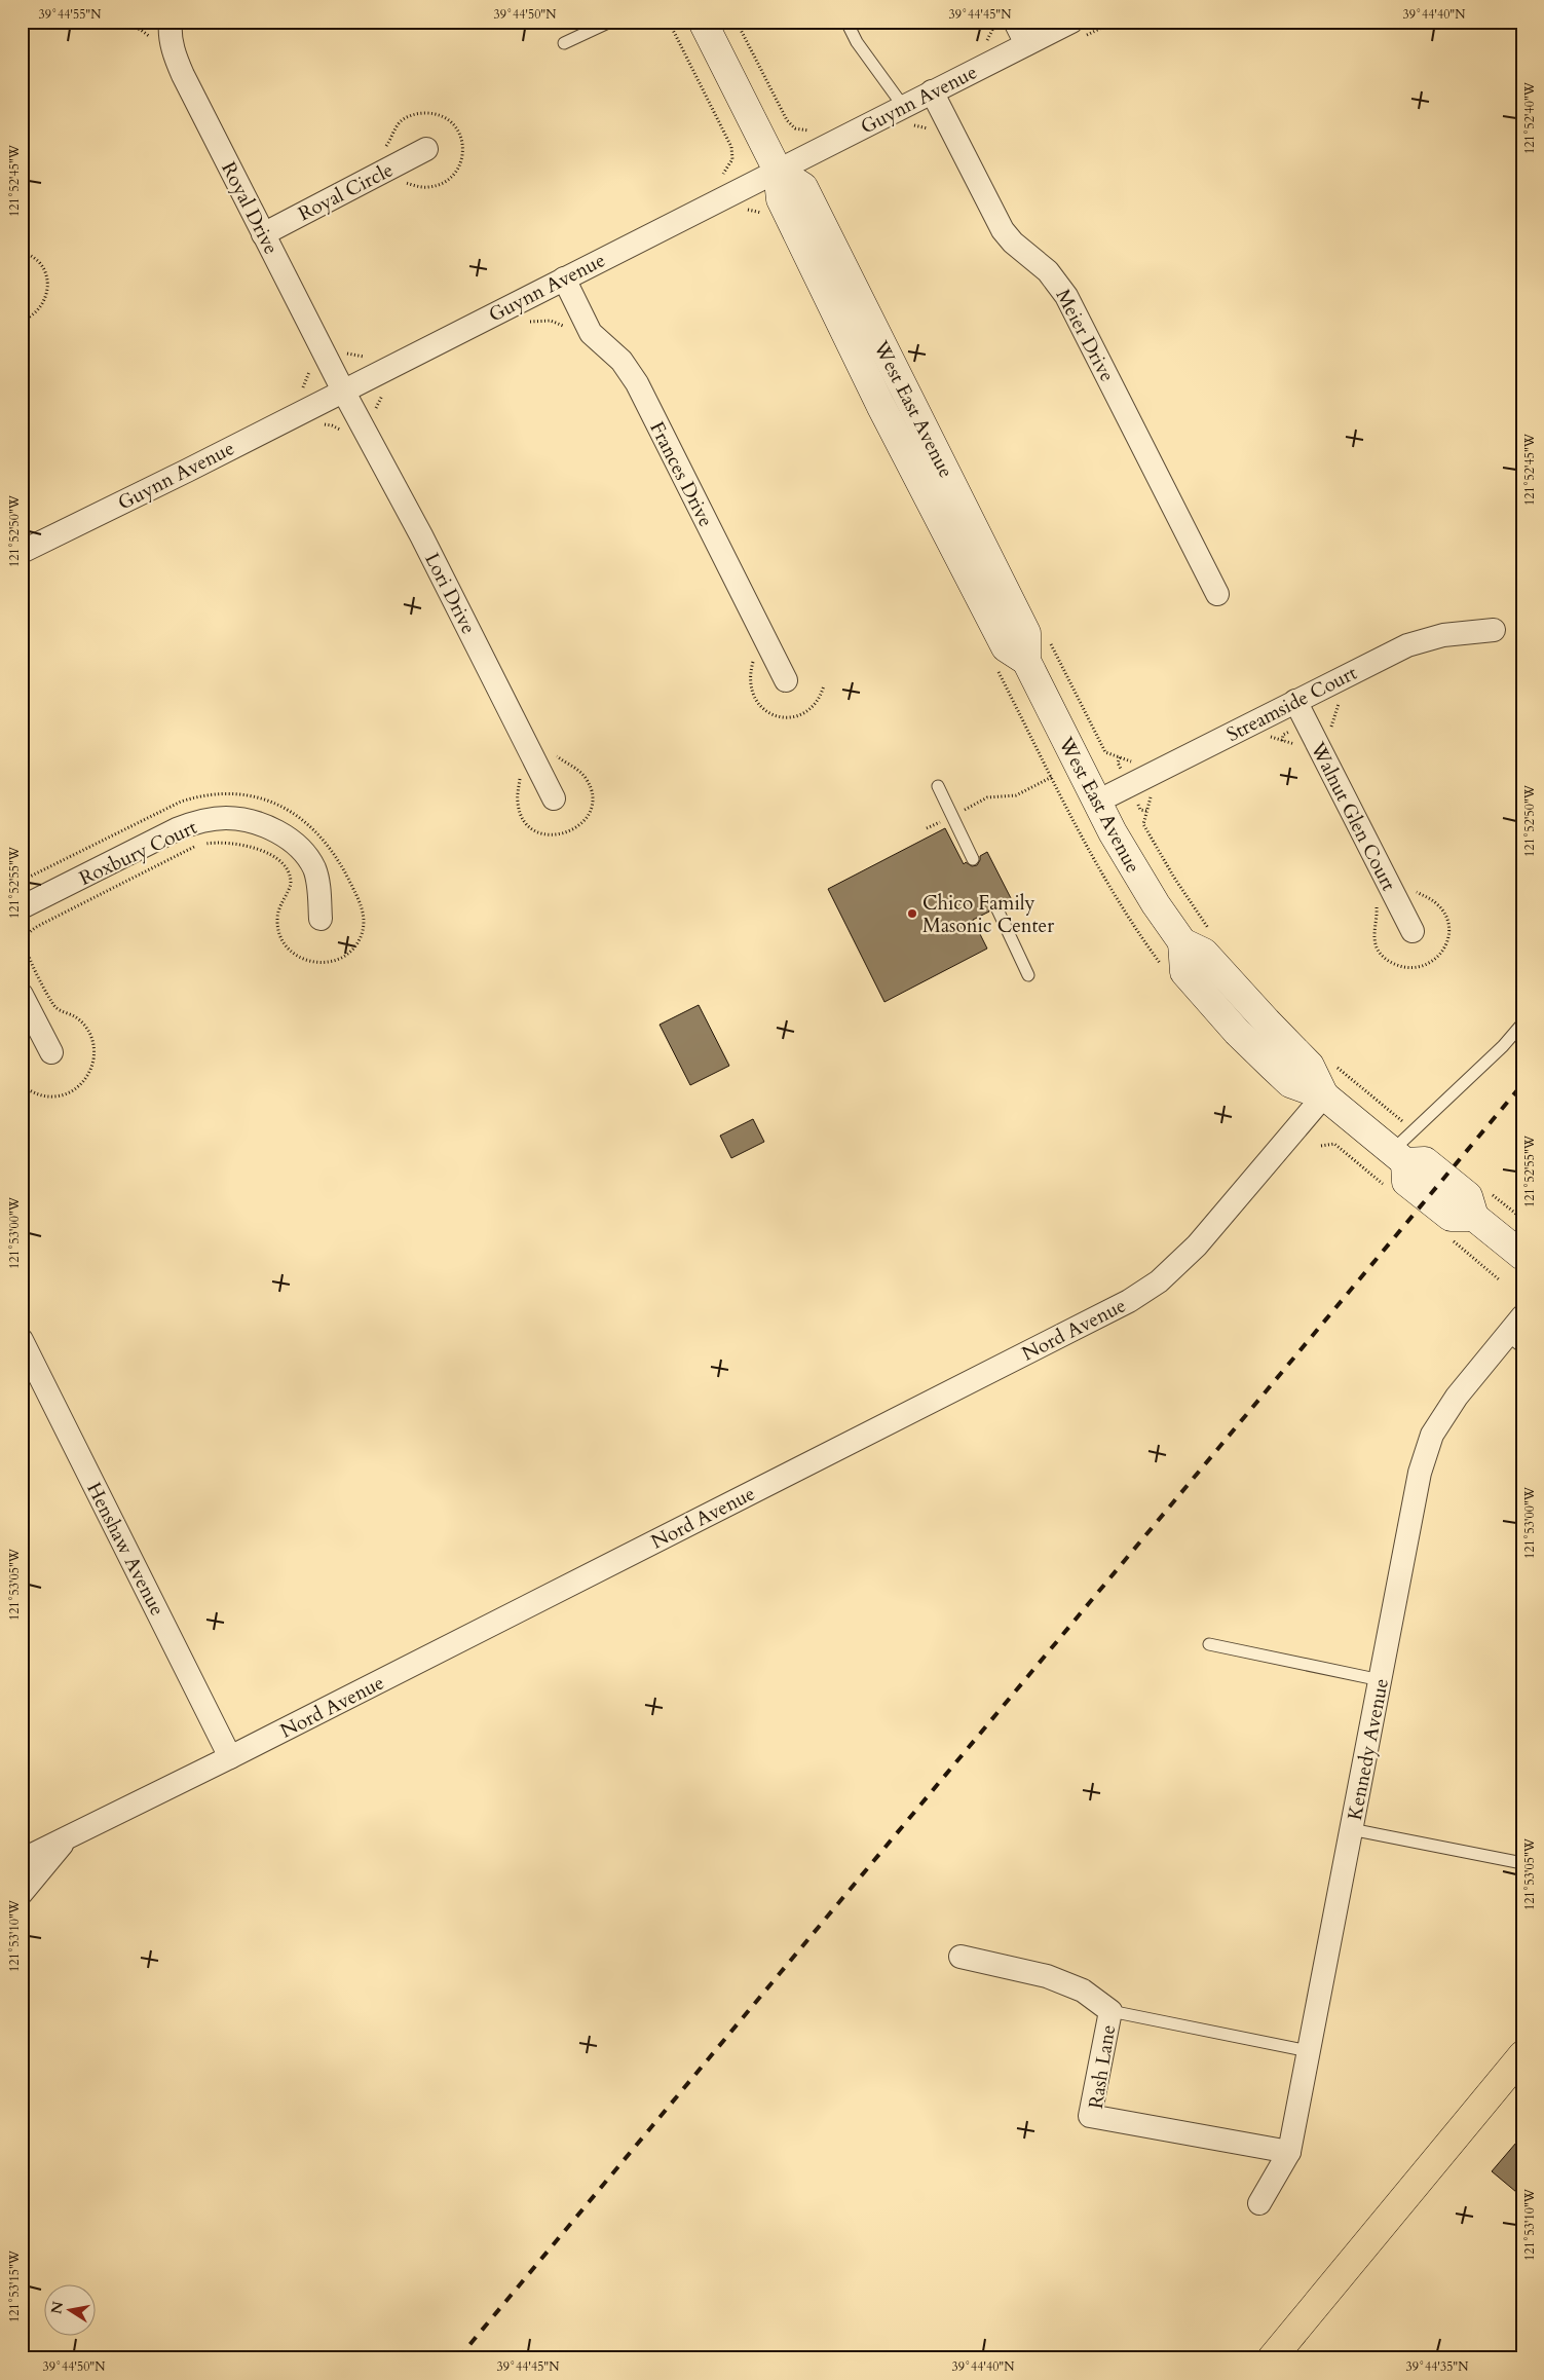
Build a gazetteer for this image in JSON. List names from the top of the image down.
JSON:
{
  "streets": {
    "main road": ["West East Avenue"],
    "street": [
      "Guynn Avenue",
      "Royal Circle",
      "Royal Drive",
      "Meier Drive",
      "Frances Drive",
      "Lori Drive",
      "Streamside Court",
      "Walnut Glen Court",
      "Roxbury Court",
      "Nord Avenue",
      "Henshaw Avenue",
      "Kennedy Avenue",
      "Rash Lane"
    ]
  },
  "crossings": [
    ["Guynn Avenue", "Royal Drive"],
    ["Guynn Avenue", "Meier Drive"],
    ["Guynn Avenue", "West East Avenue"],
    ["Guynn Avenue", "Frances Drive"],
    ["Guynn Avenue", "Lori Drive"],
    ["Royal Circle", "Royal Drive"],
    ["Royal Drive", "Lori Drive"],
    ["West East Avenue", "Streamside Court"],
    ["West East Avenue", "Nord Avenue"],
    ["Streamside Court", "Walnut Glen Court"],
    ["Nord Avenue", "Henshaw Avenue"],
    ["Kennedy Avenue", "Rash Lane"]
  ],
  "places": ["Chico Family Masonic Center"],
  "north": "left",
  "coordinates": [
    "39°44'55\"N",
    "39°44'50\"N",
    "39°44'45\"N",
    "39°44'40\"N",
    "121°52'40\"W",
    "121°52'45\"W",
    "121°52'50\"W",
    "121°52'55\"W",
    "121°53'00\"W",
    "121°53'05\"W",
    "121°53'10\"W",
    "121°53'15\"W",
    "39°44'35\"N"
  ]
}
